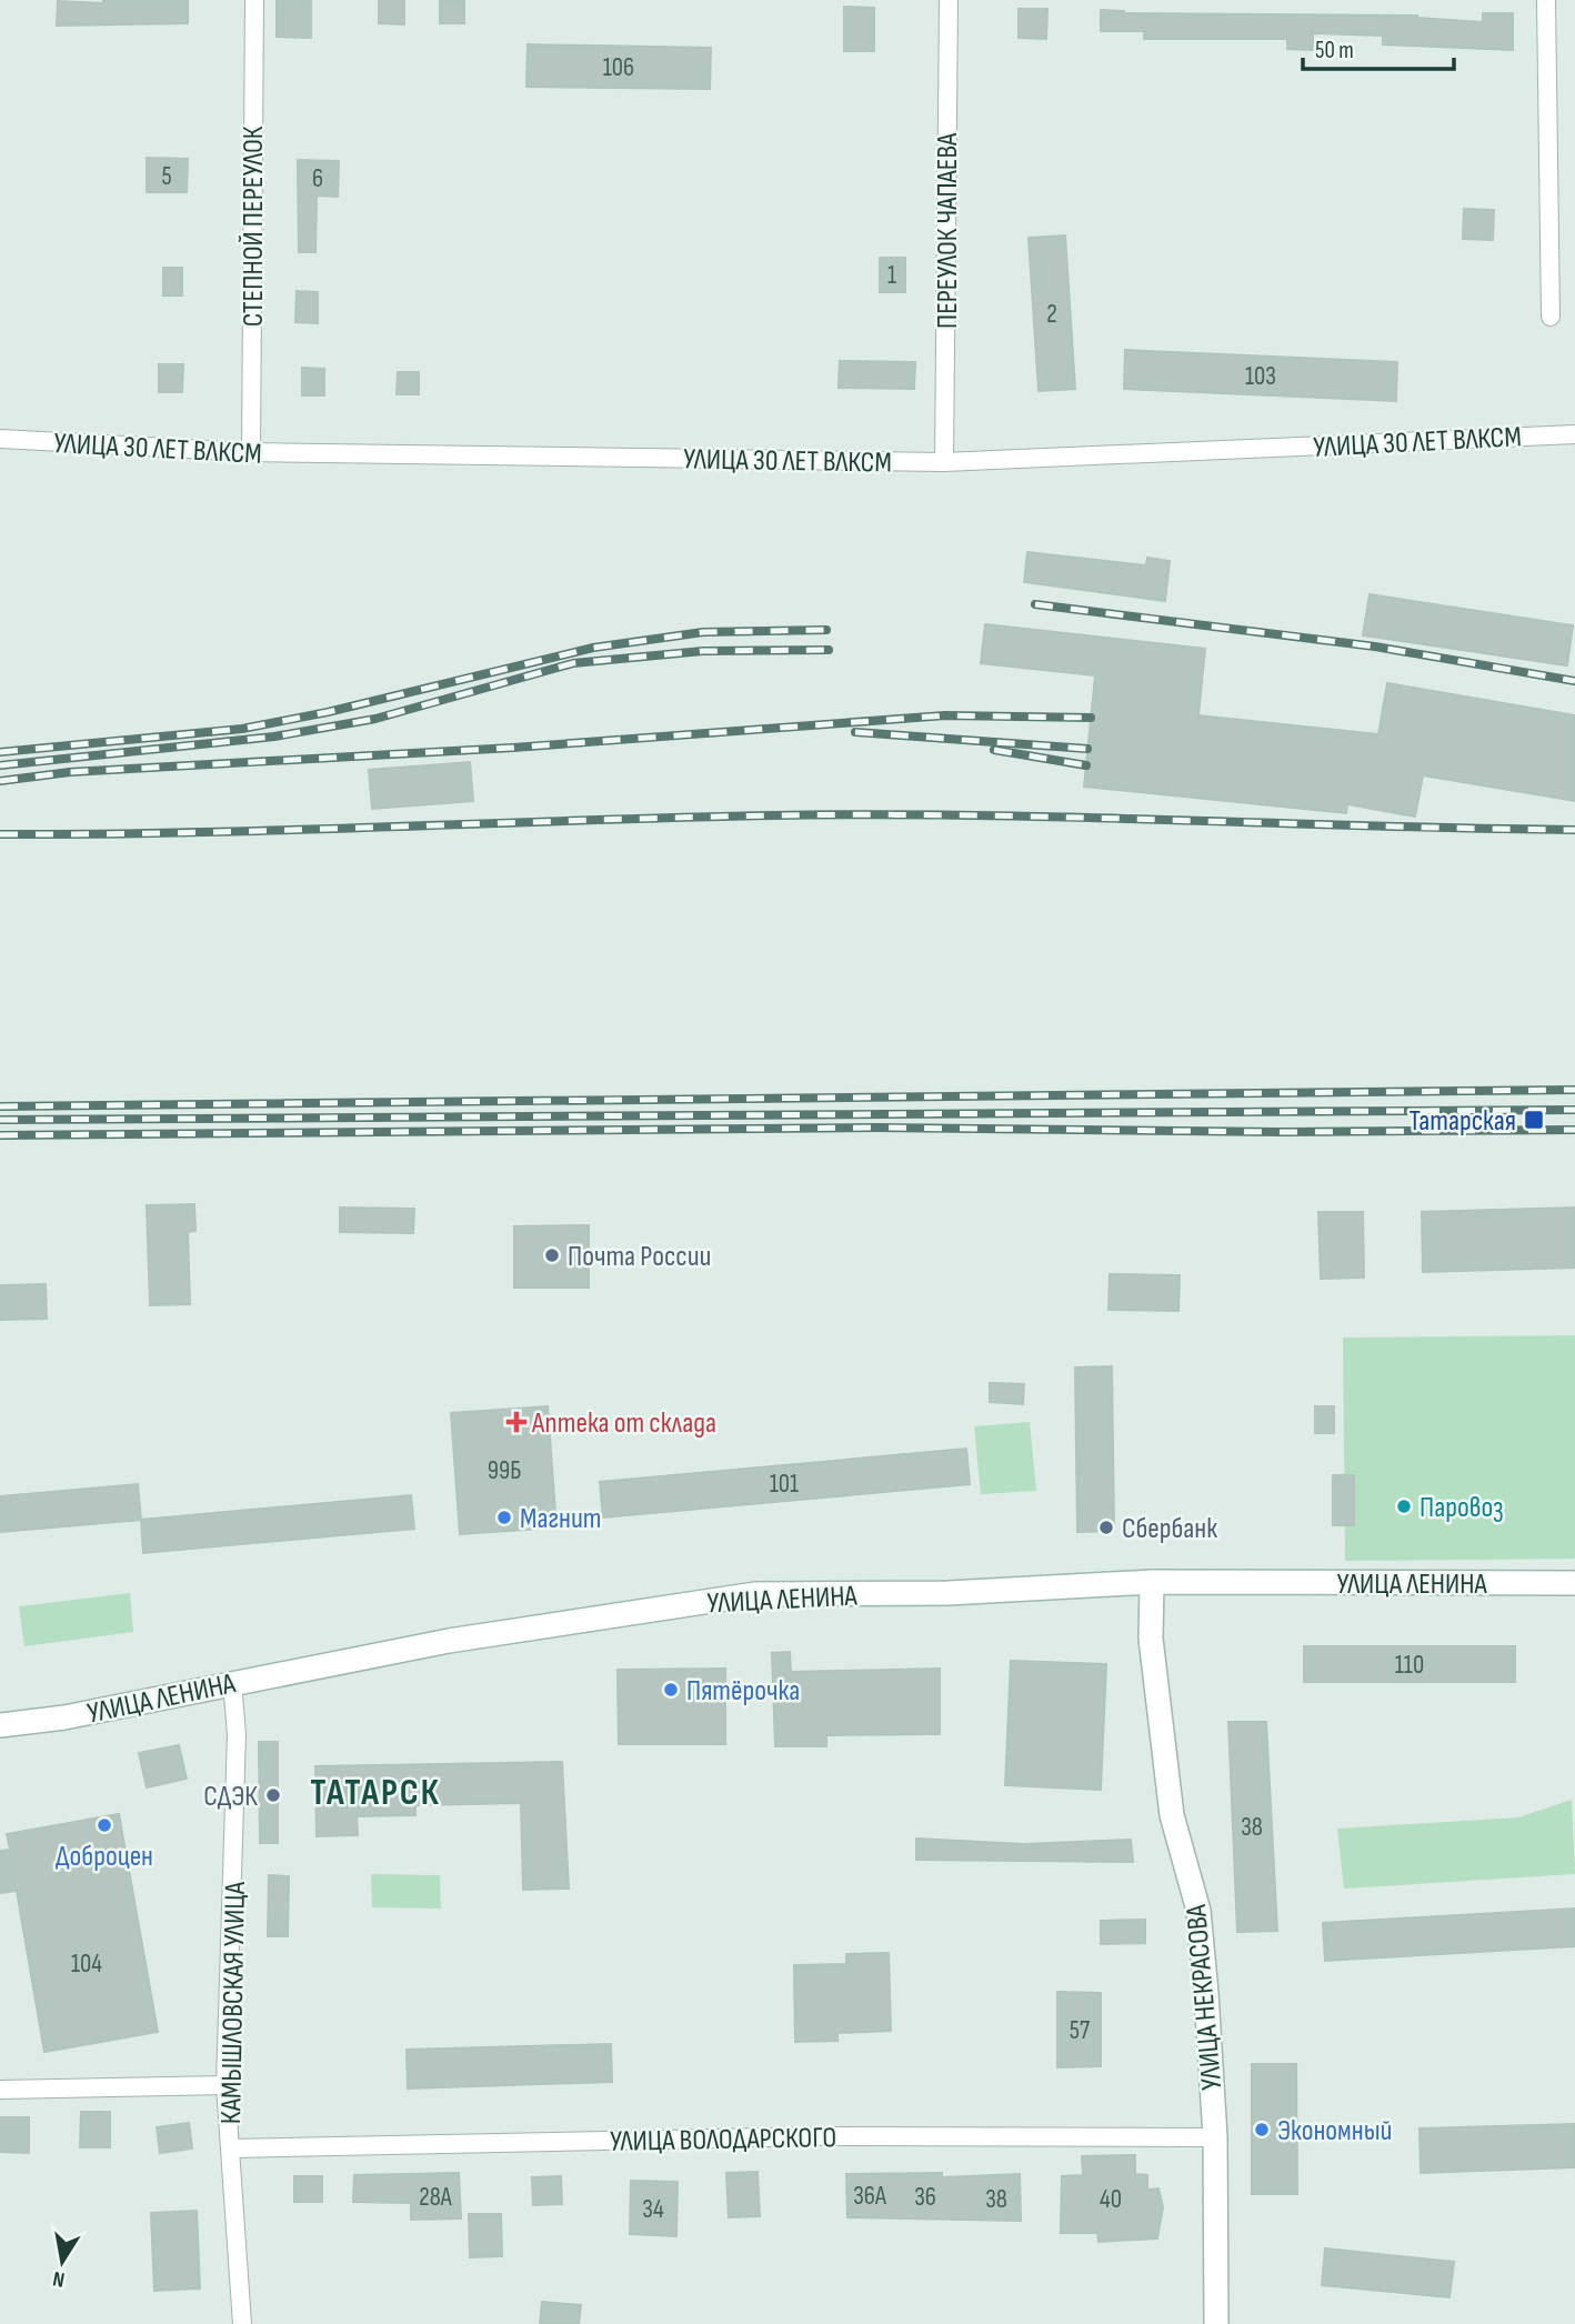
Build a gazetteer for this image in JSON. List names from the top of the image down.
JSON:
{
  "streets": {
    "main road": ["УЛИЦА ЛЕНИНА", "УЛИЦА НЕКРАСОВА"],
    "street": [
      "СТЕПНОЙ ПЕРЕУЛОК",
      "ПЕРЕУЛОК ЧАПАЕВА",
      "УЛИЦА 30 ЛЕТ ВЛКСМ",
      "КАМЫШЛОВСКАЯ УЛИЦА",
      "УЛИЦА ВОЛОДАРСКОГО"
    ]
  },
  "crossings": [
    ["СТЕПНОЙ ПЕРЕУЛОК", "УЛИЦА 30 ЛЕТ ВЛКСМ"],
    ["ПЕРЕУЛОК ЧАПАЕВА", "УЛИЦА 30 ЛЕТ ВЛКСМ"],
    ["УЛИЦА ЛЕНИНА", "УЛИЦА НЕКРАСОВА"],
    ["УЛИЦА ЛЕНИНА", "КАМЫШЛОВСКАЯ УЛИЦА"],
    ["УЛИЦА НЕКРАСОВА", "УЛИЦА ВОЛОДАРСКОГО"],
    ["КАМЫШЛОВСКАЯ УЛИЦА", "УЛИЦА ВОЛОДАРСКОГО"]
  ],
  "districts": ["ТАТАРСК"],
  "places": {
    "transit": ["Татарская"],
    "other": [
      "Почта России",
      "Паровоз",
      "Магнит",
      "Сбербанк",
      "Пятёрочка",
      "СДЭК",
      "Доброцен",
      "Экономный"
    ],
    "health": ["Аптека от склада"]
  },
  "house_numbers": [
    "106",
    "5",
    "6",
    "1",
    "2",
    "103",
    "99Б",
    "101",
    "110",
    "38",
    "104",
    "57",
    "36А",
    "28А",
    "36",
    "38",
    "40",
    "34"
  ],
  "scale_bar": "50 m",
  "north": "bottom"
}
